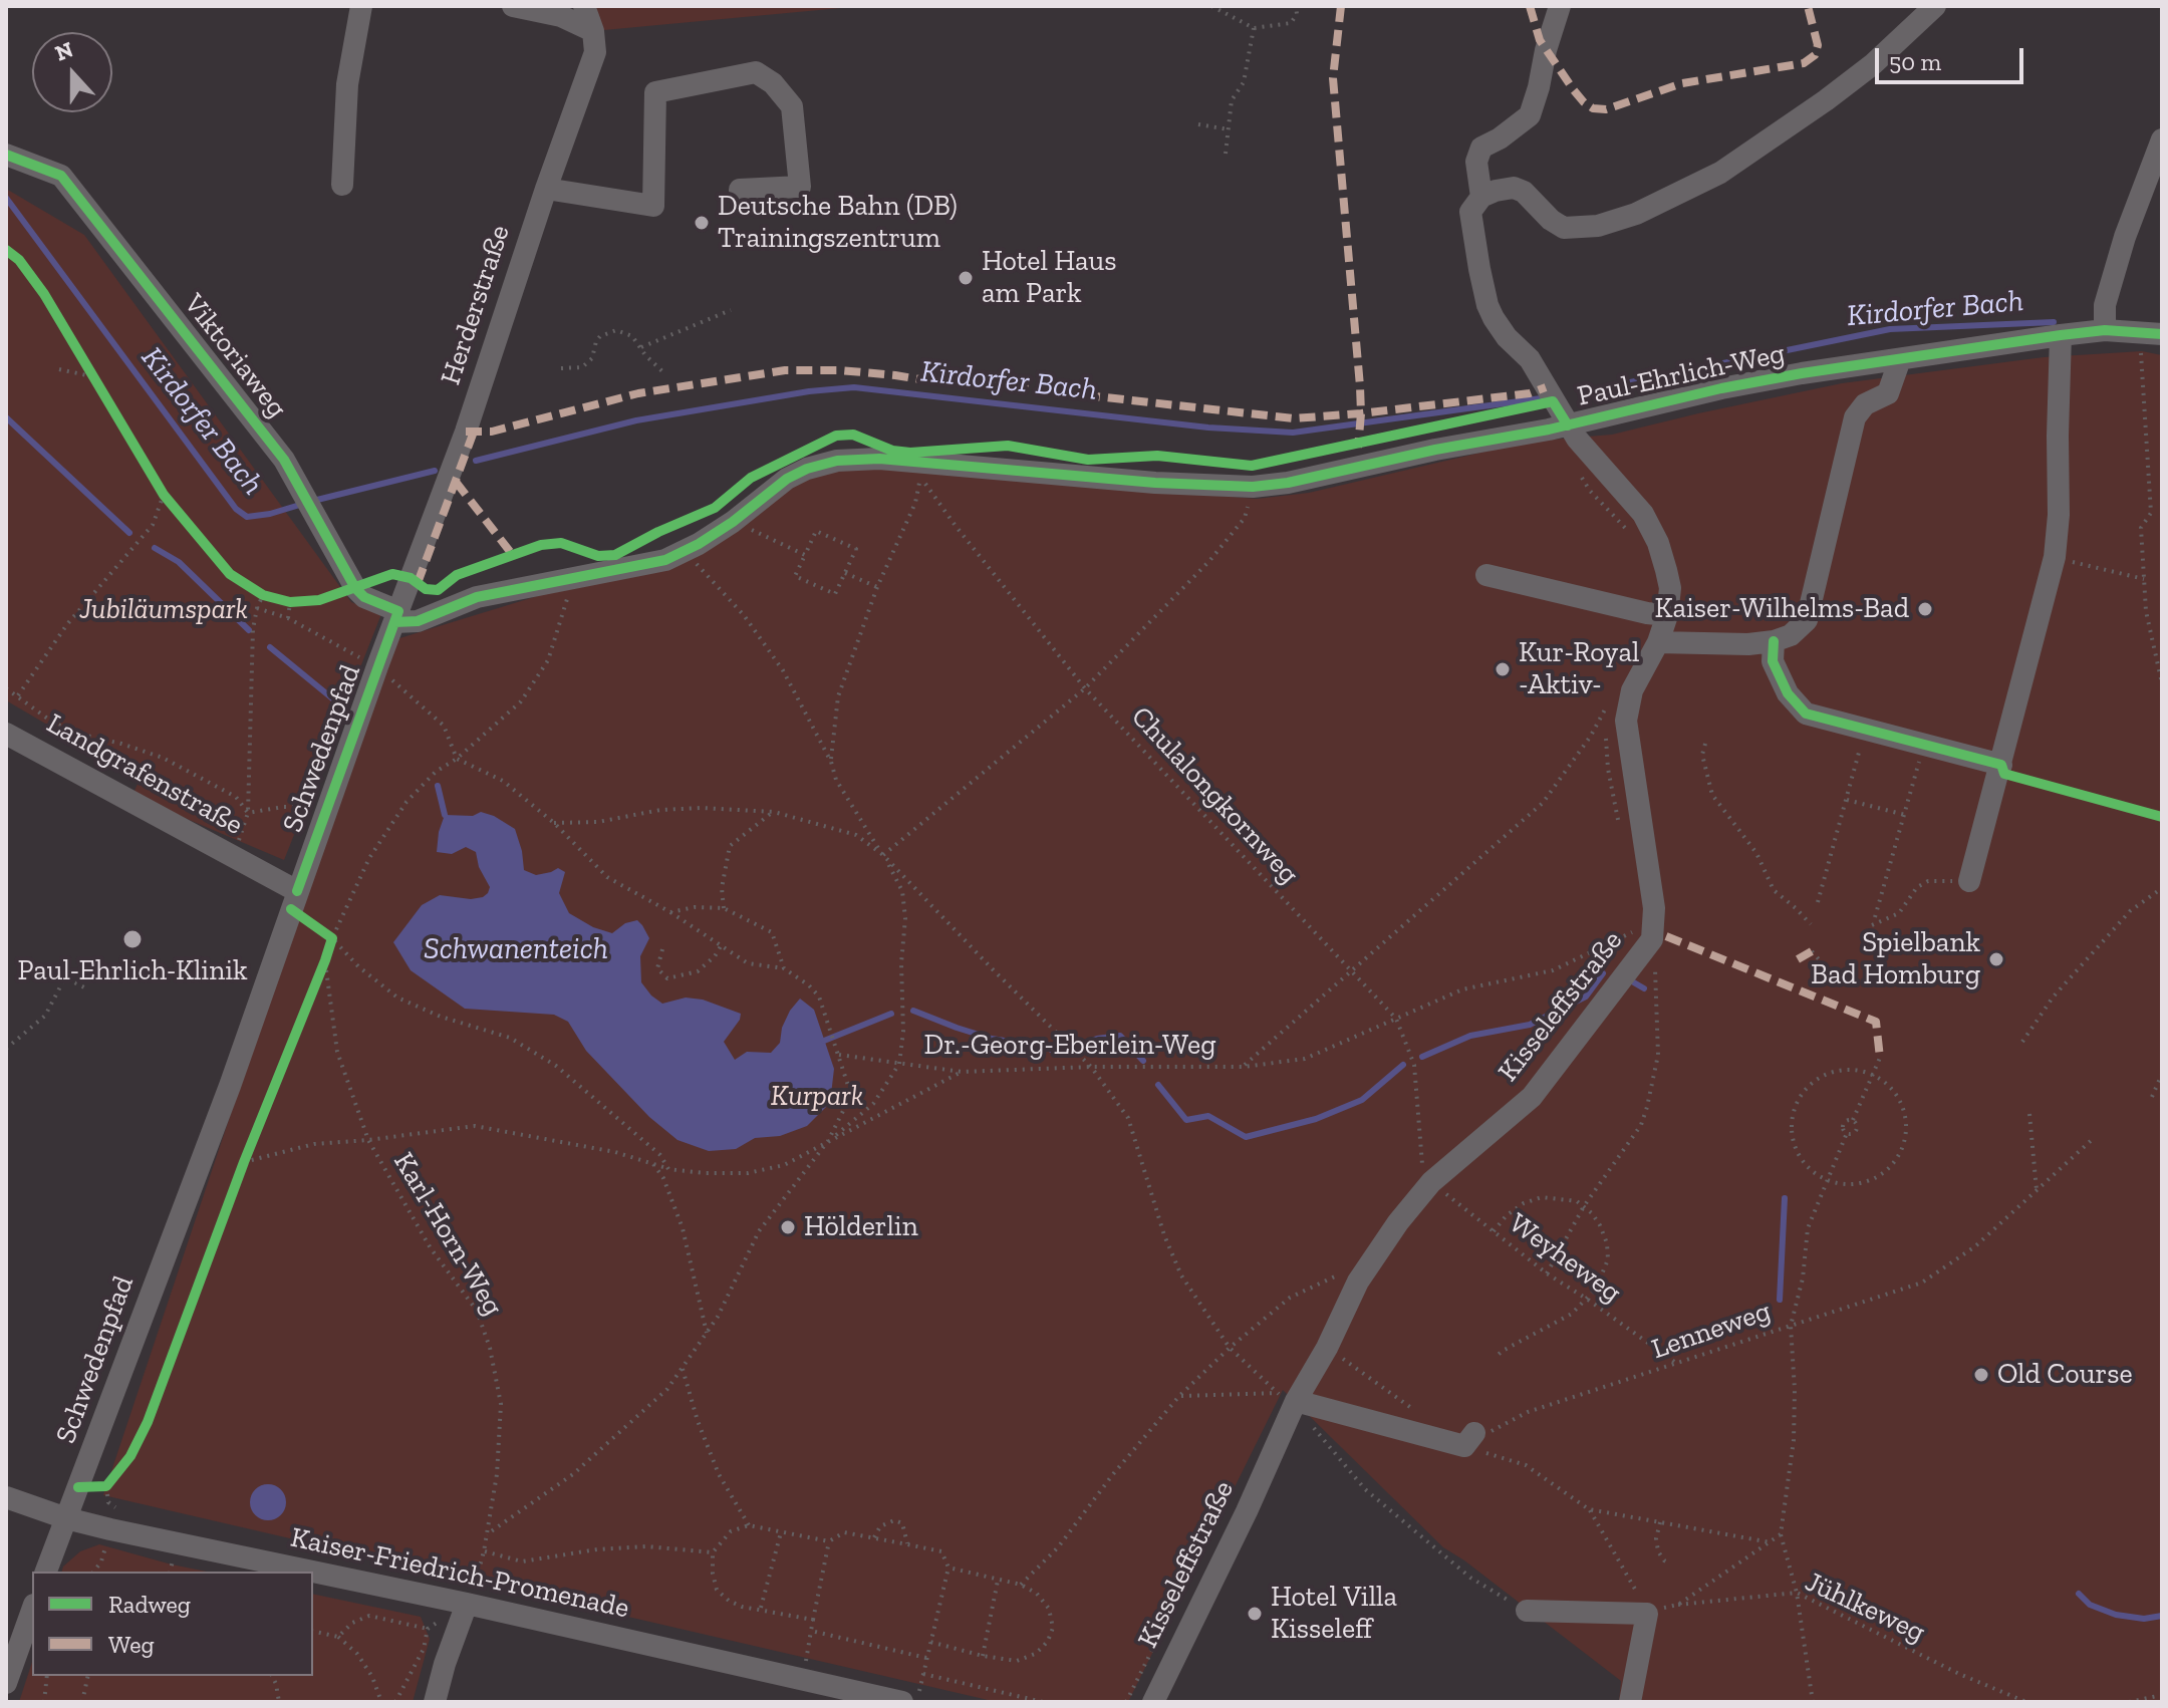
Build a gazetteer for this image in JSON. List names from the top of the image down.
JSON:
{
  "streets": {
    "street": [
      "Herderstraße",
      "Viktoriaweg",
      "Paul-Ehrlich-Weg",
      "Schwedenpfad",
      "Landgrafenstraße",
      "Kisseleffstraße",
      "Kaiser-Friedrich-Promenade"
    ],
    "path": [
      "Chulalongkornweg",
      "Dr.-Georg-Eberlein-Weg",
      "Karl-Horn-Weg",
      "Weyheweg",
      "Lenneweg",
      "Jühlkeweg"
    ]
  },
  "crossings": [
    ["Herderstraße", "Viktoriaweg"],
    ["Herderstraße", "Paul-Ehrlich-Weg"],
    ["Herderstraße", "Schwedenpfad"],
    ["Viktoriaweg", "Paul-Ehrlich-Weg"],
    ["Viktoriaweg", "Schwedenpfad"],
    ["Paul-Ehrlich-Weg", "Schwedenpfad"],
    ["Paul-Ehrlich-Weg", "Kisseleffstraße"],
    ["Schwedenpfad", "Landgrafenstraße"],
    ["Schwedenpfad", "Kaiser-Friedrich-Promenade"],
    ["Chulalongkornweg", "Kisseleffstraße"],
    ["Chulalongkornweg", "Dr.-Georg-Eberlein-Weg"],
    ["Chulalongkornweg", "Weyheweg"],
    ["Kisseleffstraße", "Dr.-Georg-Eberlein-Weg"],
    ["Kisseleffstraße", "Weyheweg"],
    ["Weyheweg", "Lenneweg"]
  ],
  "water": ["Kirdorfer Bach", "Schwanenteich"],
  "parks": ["Jubiläumspark", "Kurpark"],
  "places": [
    "Deutsche Bahn (DB) Trainingszentrum",
    "Hotel Haus am Park",
    "Kaiser-Wilhelms-Bad",
    "Kur-Royal -Aktiv-",
    "Paul-Ehrlich-Klinik",
    "Spielbank Bad Homburg",
    "Hölderlin",
    "Old Course",
    "Hotel Villa Kisseleff"
  ],
  "legend": ["Radweg", "Weg"],
  "scale_bar": "50 m",
  "north": "top"
}
